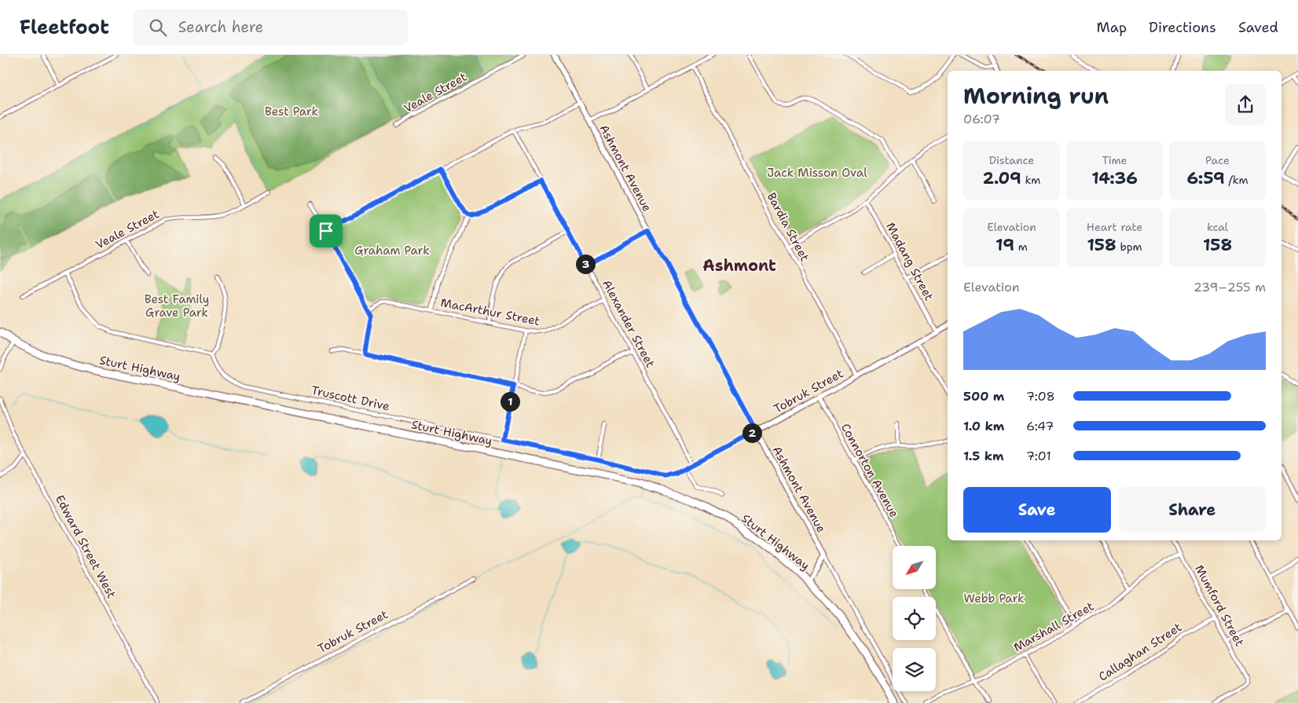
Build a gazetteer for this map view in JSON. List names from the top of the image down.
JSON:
{
  "streets": {
    "highway": ["Sturt Highway"],
    "street": [
      "Veale Street",
      "Ashmont Avenue",
      "Bardia Street",
      "Madang Street",
      "MacArthur Street",
      "Alexander Street",
      "Tobruk Street",
      "Truscott Drive",
      "Connorton Avenue",
      "Edward Street West",
      "Mumford Street",
      "Marshall Street",
      "Callaghan Street"
    ]
  },
  "crossings": [
    ["Ashmont Avenue", "Tobruk Street"],
    ["Bardia Street", "Tobruk Street"],
    ["Madang Street", "Tobruk Street"],
    ["MacArthur Street", "Alexander Street"],
    ["Alexander Street", "Tobruk Street"],
    ["Tobruk Street", "Truscott Drive"],
    ["Tobruk Street", "Connorton Avenue"],
    ["Mumford Street", "Marshall Street"],
    ["Mumford Street", "Callaghan Street"]
  ],
  "districts": ["Ashmont"],
  "parks": [
    "Best Park",
    "Jack Misson Oval",
    "Graham Park",
    "Best Family Grave Park",
    "Webb Park"
  ],
  "north": "bottom left",
  "page": {
    "header": "Fleetfoot",
    "search": "Search here",
    "nav": ["Map", "Directions", "Saved"],
    "heading": ["Morning run", "06:07"],
    "stats": [
      ["Distance", "2.09 km"],
      ["Time", "14:36"],
      ["Pace", "6:59 /km"],
      ["Elevation", "19 m"],
      ["Heart rate", "158 bpm"],
      ["kcal", "158"]
    ],
    "pins": ["3", "1", "2"],
    "chart": ["Elevation", "239–255 m"],
    "list": [
      {
        "name": "500 m",
        "note": "7:08"
      },
      {
        "name": "1.0 km",
        "note": "6:47"
      },
      {
        "name": "1.5 km",
        "note": "7:01"
      }
    ],
    "buttons": ["Save", "Share"]
  }
}
